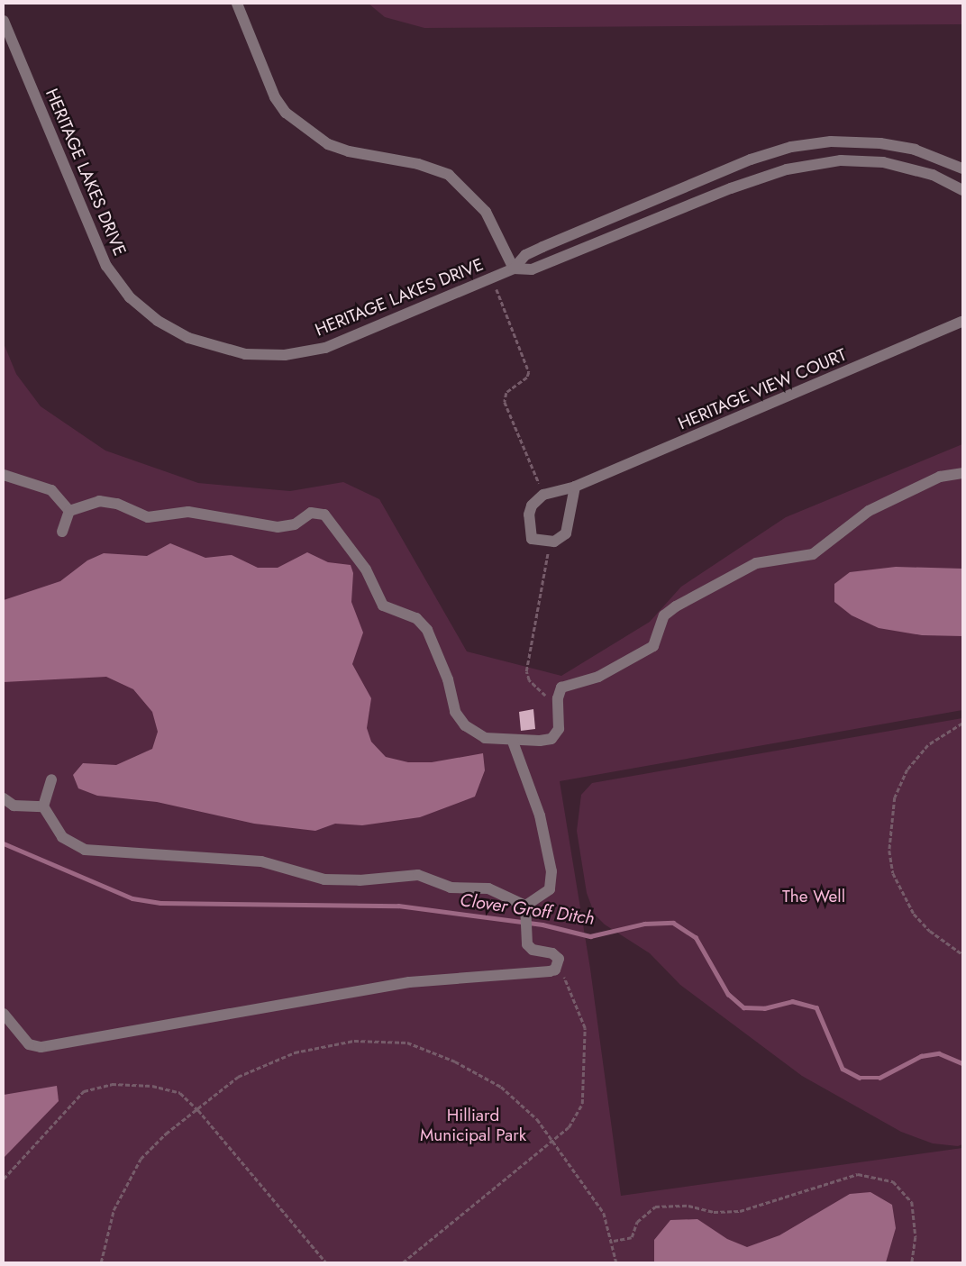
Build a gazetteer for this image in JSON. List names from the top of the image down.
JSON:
{
  "streets": {
    "street": ["HERITAGE LAKES DRIVE", "HERITAGE VIEW COURT"]
  },
  "water": ["Clover Groff Ditch"],
  "parks": ["The Well", "Hilliard Municipal Park"]
}
